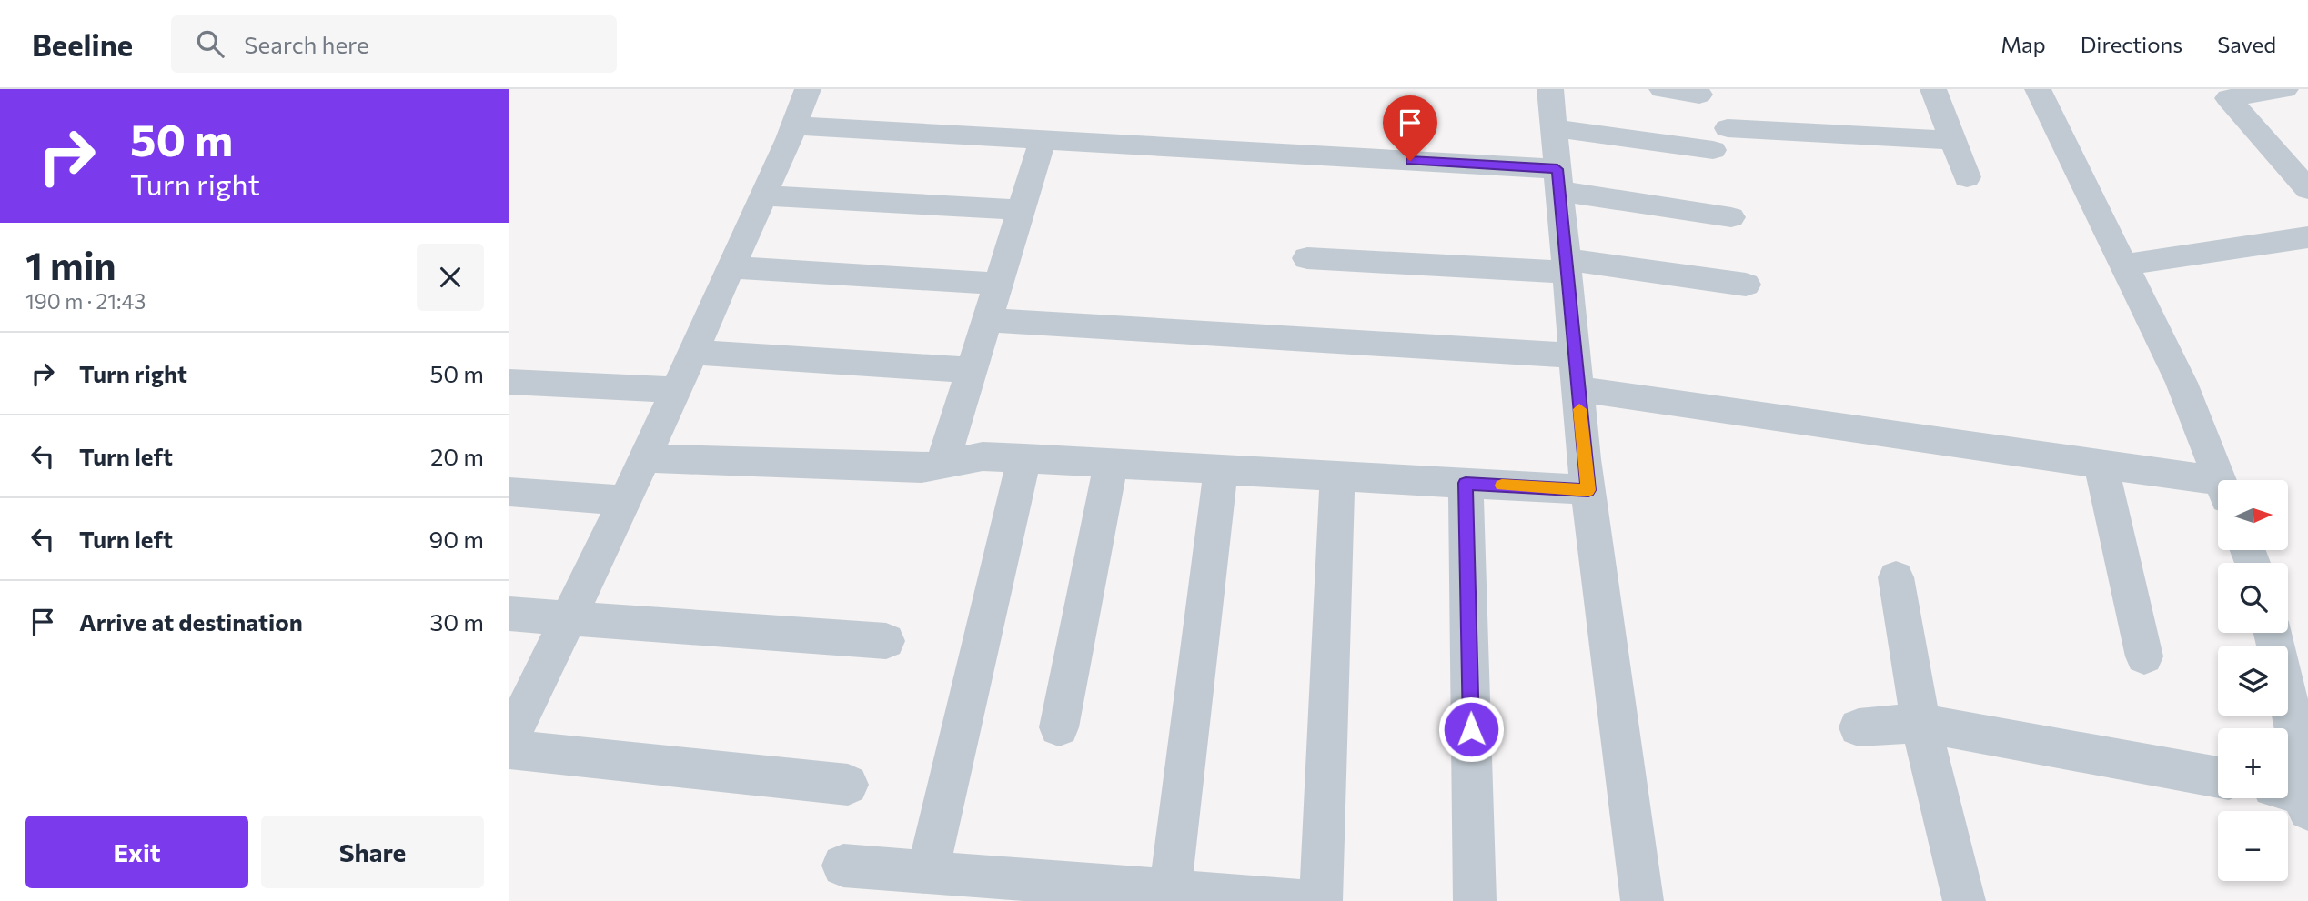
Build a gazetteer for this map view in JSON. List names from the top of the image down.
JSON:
{
  "north": "right",
  "page": {
    "header": "Beeline",
    "search": "Search here",
    "nav": ["Map", "Directions", "Saved"],
    "turn": ["50 m", "Turn right"],
    "heading": ["1 min", "190 m · 21:43"],
    "list": [
      {
        "name": "Turn right",
        "value": "50 m"
      },
      {
        "name": "Turn left",
        "value": "20 m"
      },
      {
        "name": "Turn left",
        "value": "90 m"
      },
      {
        "name": "Arrive at destination",
        "value": "30 m"
      }
    ],
    "map_buttons": ["+", "−"],
    "buttons": ["Exit", "Share"]
  }
}
